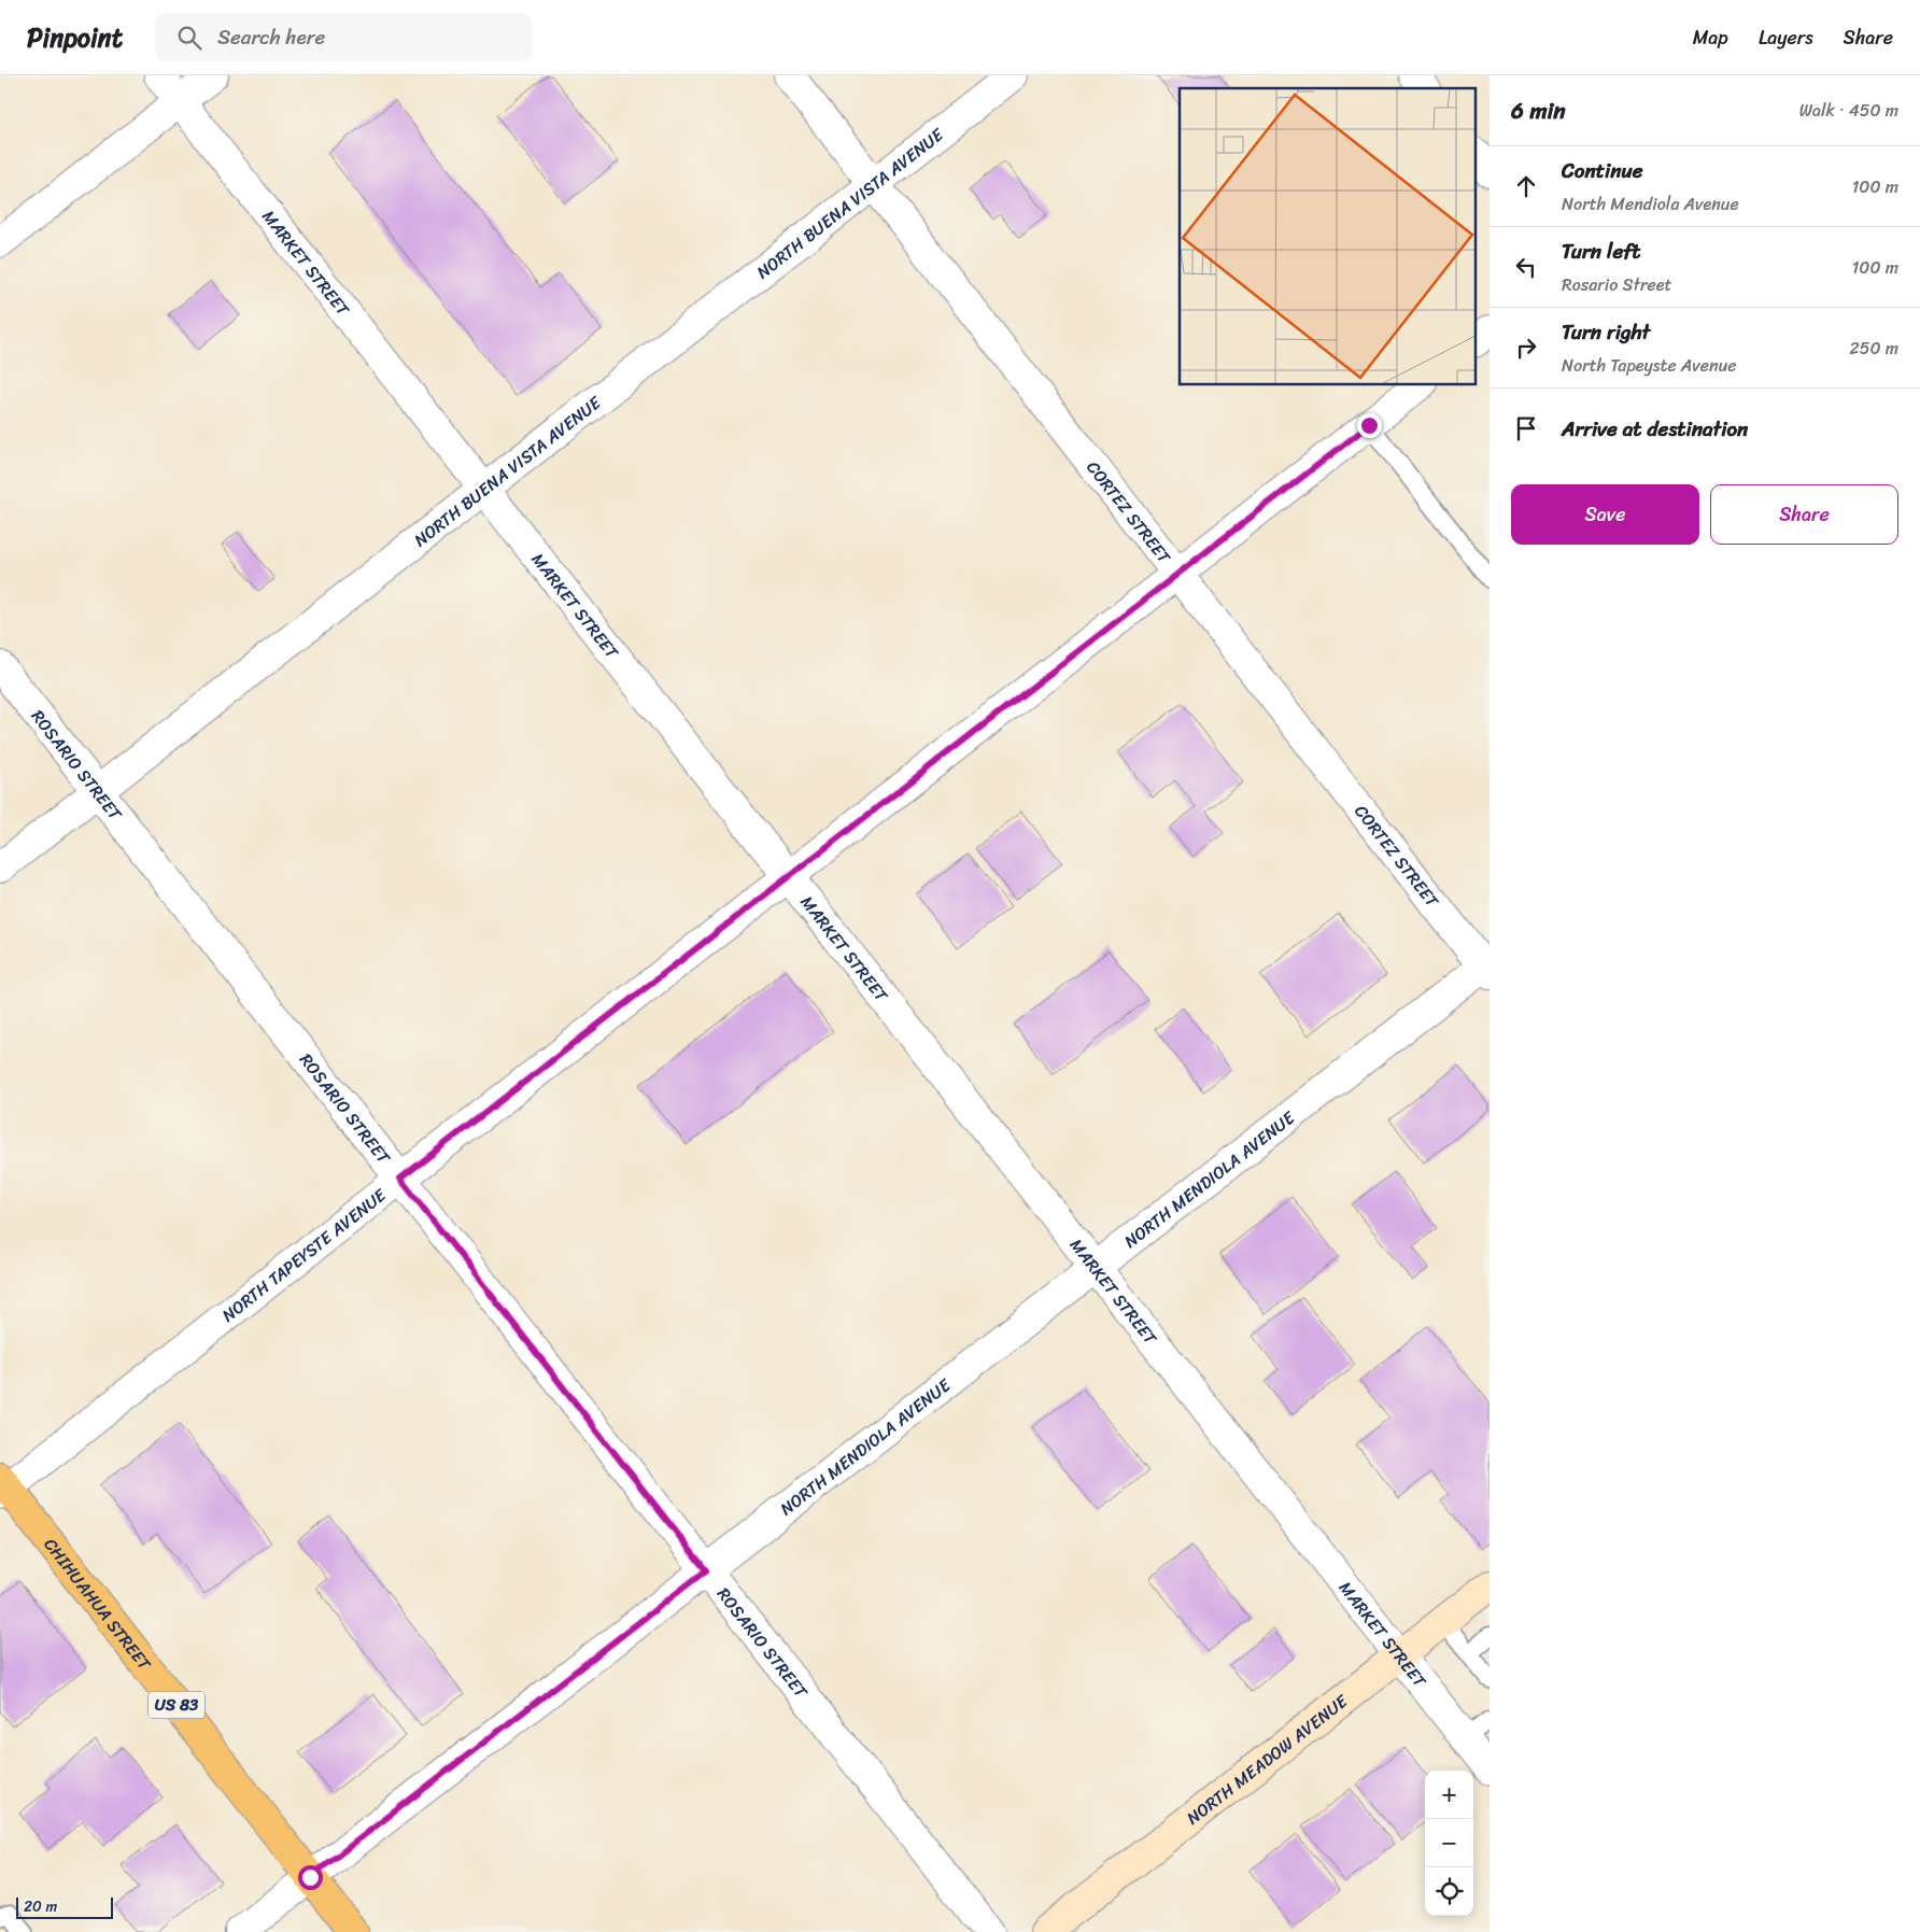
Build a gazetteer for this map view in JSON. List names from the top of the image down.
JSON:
{
  "streets": {
    "main road": ["CHIHUAHUA STREET", "US 83", "NORTH MEADOW AVENUE"],
    "street": [
      "NORTH BUENA VISTA AVENUE",
      "MARKET STREET",
      "CORTEZ STREET",
      "ROSARIO STREET",
      "NORTH MENDIOLA AVENUE",
      "NORTH TAPEYSTE AVENUE"
    ]
  },
  "crossings": [
    ["NORTH BUENA VISTA AVENUE", "MARKET STREET"],
    ["NORTH BUENA VISTA AVENUE", "CORTEZ STREET"],
    ["NORTH BUENA VISTA AVENUE", "ROSARIO STREET"],
    ["MARKET STREET", "NORTH MENDIOLA AVENUE"],
    ["MARKET STREET", "NORTH TAPEYSTE AVENUE"],
    ["MARKET STREET", "NORTH MEADOW AVENUE"],
    ["CORTEZ STREET", "NORTH MENDIOLA AVENUE"],
    ["CORTEZ STREET", "NORTH TAPEYSTE AVENUE"],
    ["ROSARIO STREET", "NORTH MENDIOLA AVENUE"],
    ["ROSARIO STREET", "NORTH TAPEYSTE AVENUE"],
    ["NORTH MENDIOLA AVENUE", "CHIHUAHUA STREET"],
    ["NORTH TAPEYSTE AVENUE", "CHIHUAHUA STREET"]
  ],
  "scale_bar": "20 m",
  "page": {
    "header": "Pinpoint",
    "search": "Search here",
    "nav": ["Map", "Layers", "Share"],
    "heading": ["6 min", "Walk · 450 m"],
    "list": [
      ["Continue", "North Mendiola Avenue", "100 m"],
      ["Turn left", "Rosario Street", "100 m"],
      ["Turn right", "North Tapeyste Avenue", "250 m"],
      "Arrive at destination"
    ],
    "buttons": ["Save", "Share"],
    "map_buttons": ["+", "−"],
    "scale": "20 m"
  }
}
